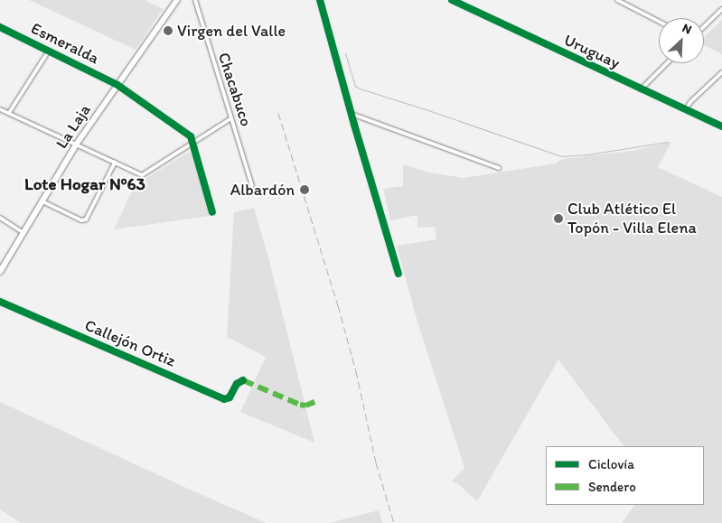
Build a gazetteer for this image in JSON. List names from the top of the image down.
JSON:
{
  "streets": {
    "main road": ["La Laja"],
    "street": [
      "Esmeralda",
      "Uruguay",
      "Chacabuco",
      "Callejón Ortiz"
    ]
  },
  "crossings": [
    ["Esmeralda", "La Laja"]
  ],
  "districts": ["Lote Hogar Nº63"],
  "places": ["Virgen del Valle", "Albardón", "Club Atlético El Topón - Villa Elena"],
  "legend": ["Ciclovía", "Sendero"],
  "north": "top right"
}
